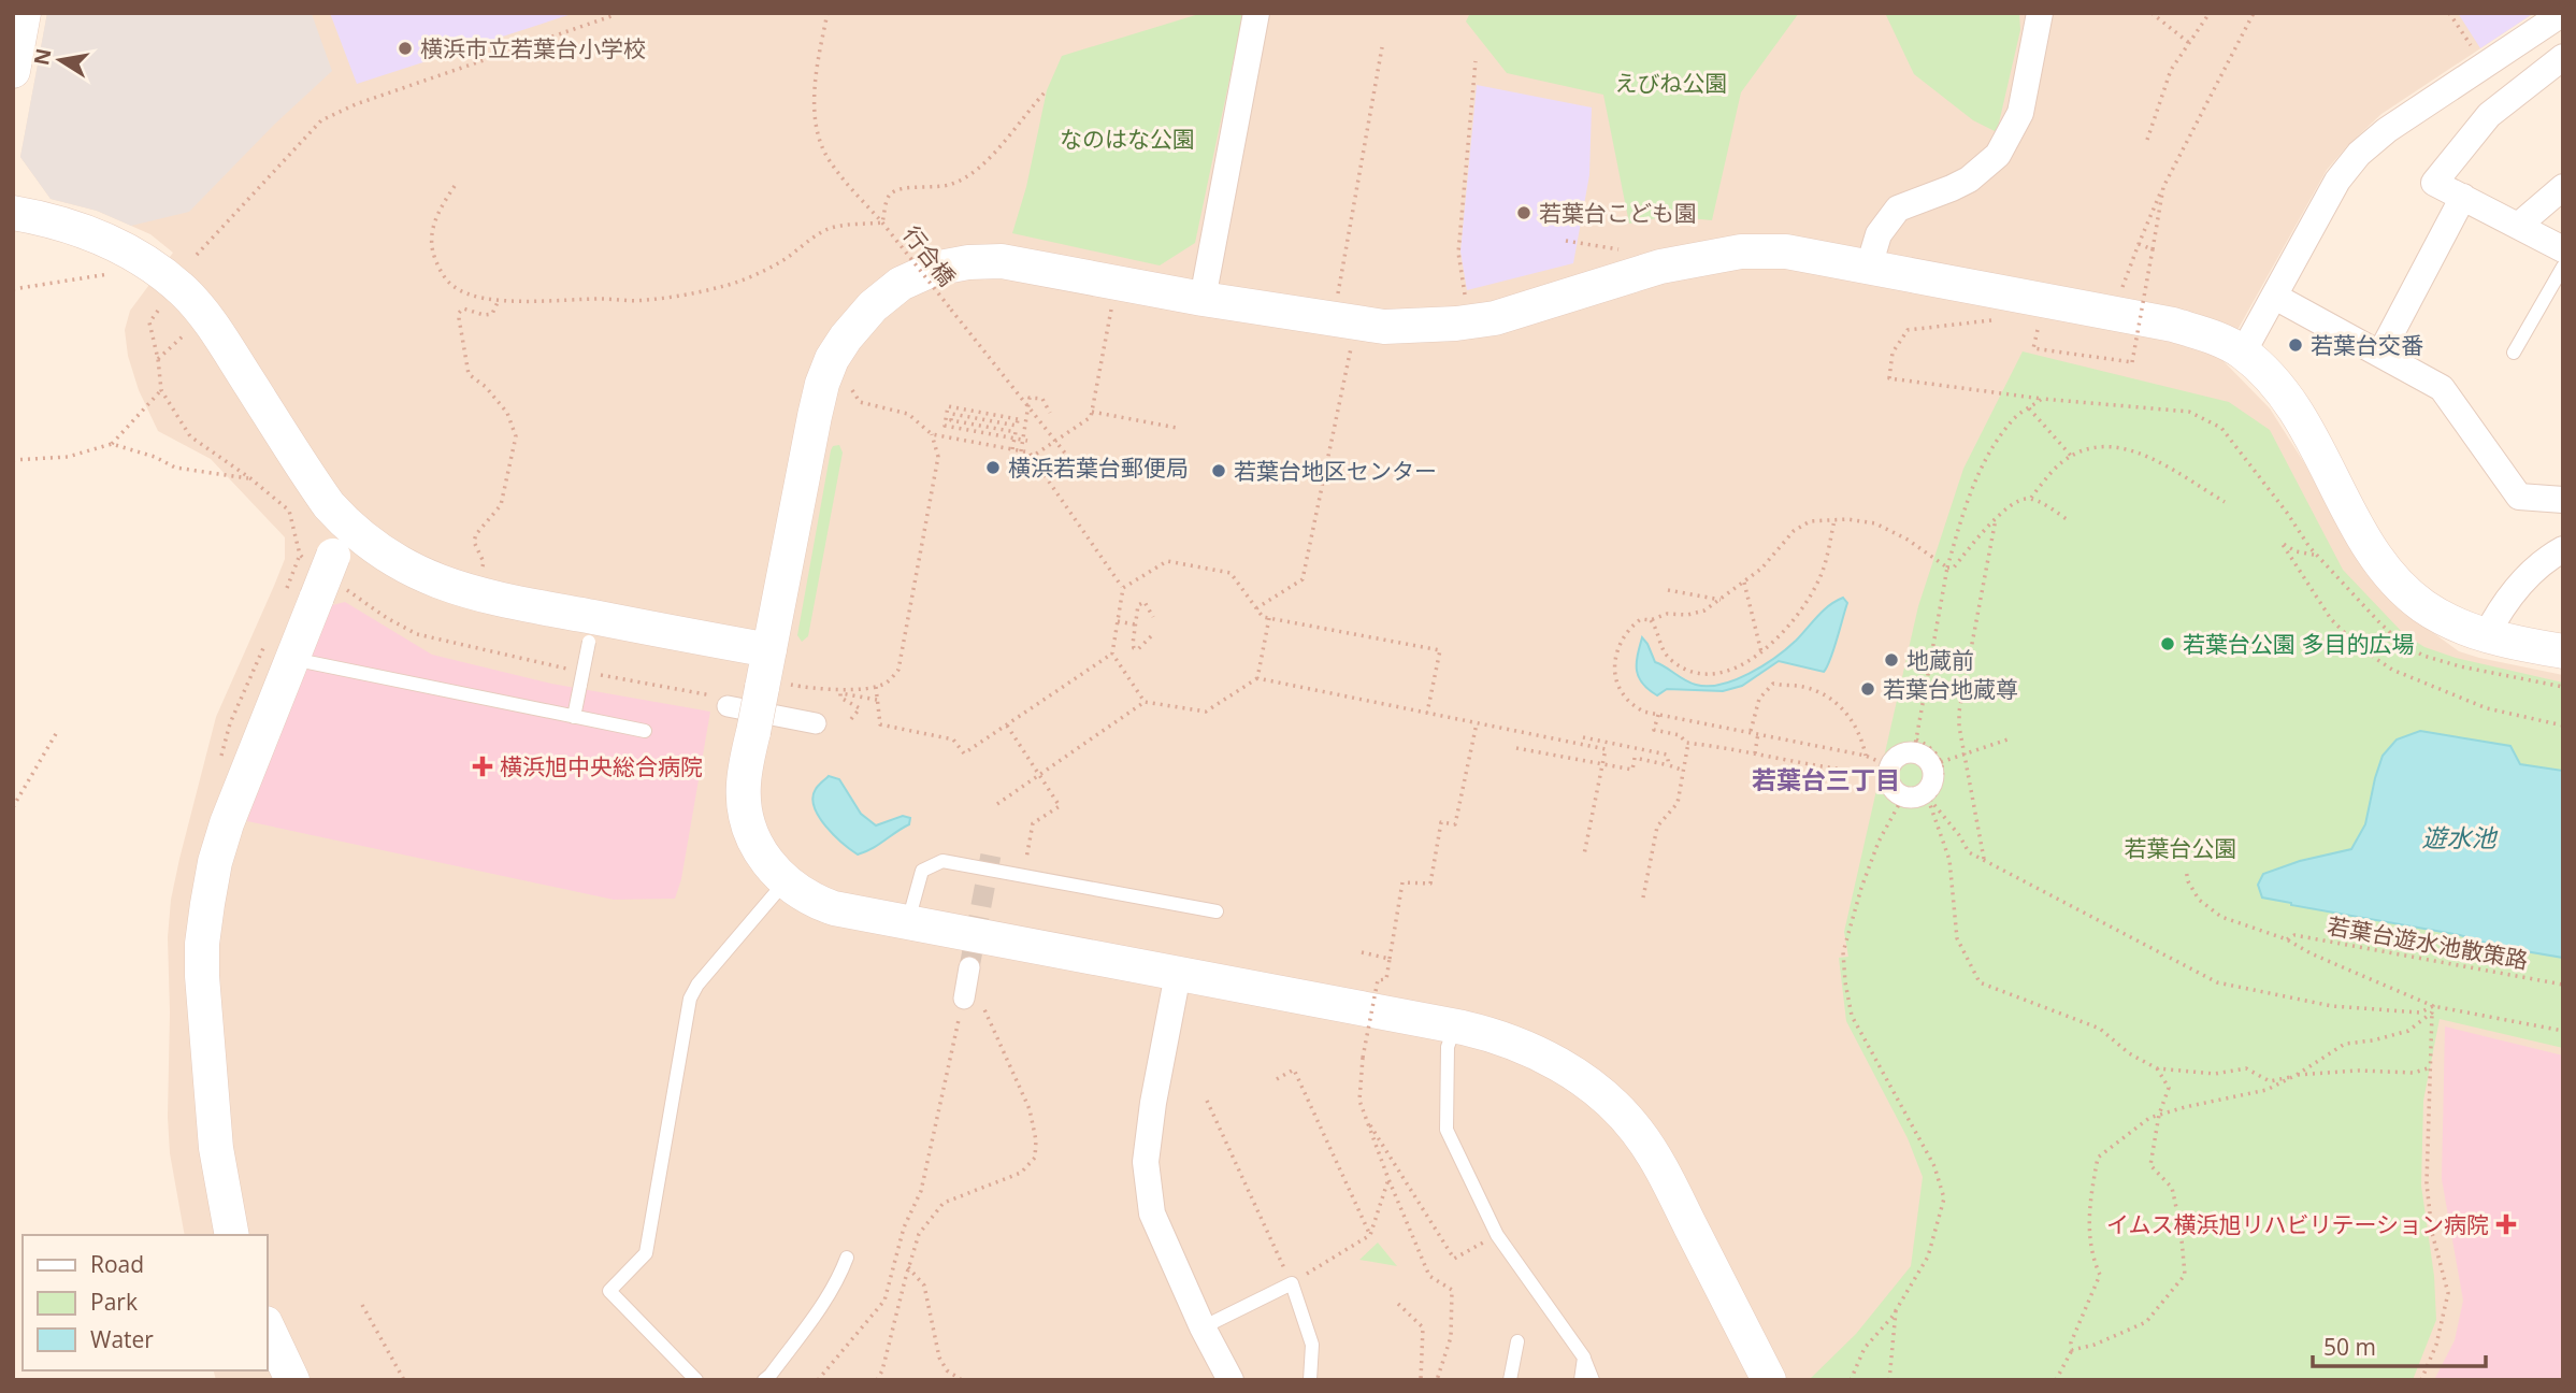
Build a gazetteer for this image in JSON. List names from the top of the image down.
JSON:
{
  "streets": {
    "path": ["行合橋", "若葉台遊水池散策路"]
  },
  "districts": ["若葉台三丁目"],
  "water": ["遊水池"],
  "parks": ["えびね公園", "なのはな公園", "若葉台公園"],
  "places": {
    "other": [
      "横浜市立若葉台小学校",
      "若葉台こども園",
      "若葉台交番",
      "横浜若葉台郵便局",
      "若葉台地区センター",
      "若葉台公園 多目的広場",
      "地蔵前",
      "若葉台地蔵尊"
    ],
    "health": ["横浜旭中央総合病院", "イムス横浜旭リハビリテーション病院"]
  },
  "legend": ["Road", "Park", "Water"],
  "scale_bar": "50 m",
  "north": "left"
}
